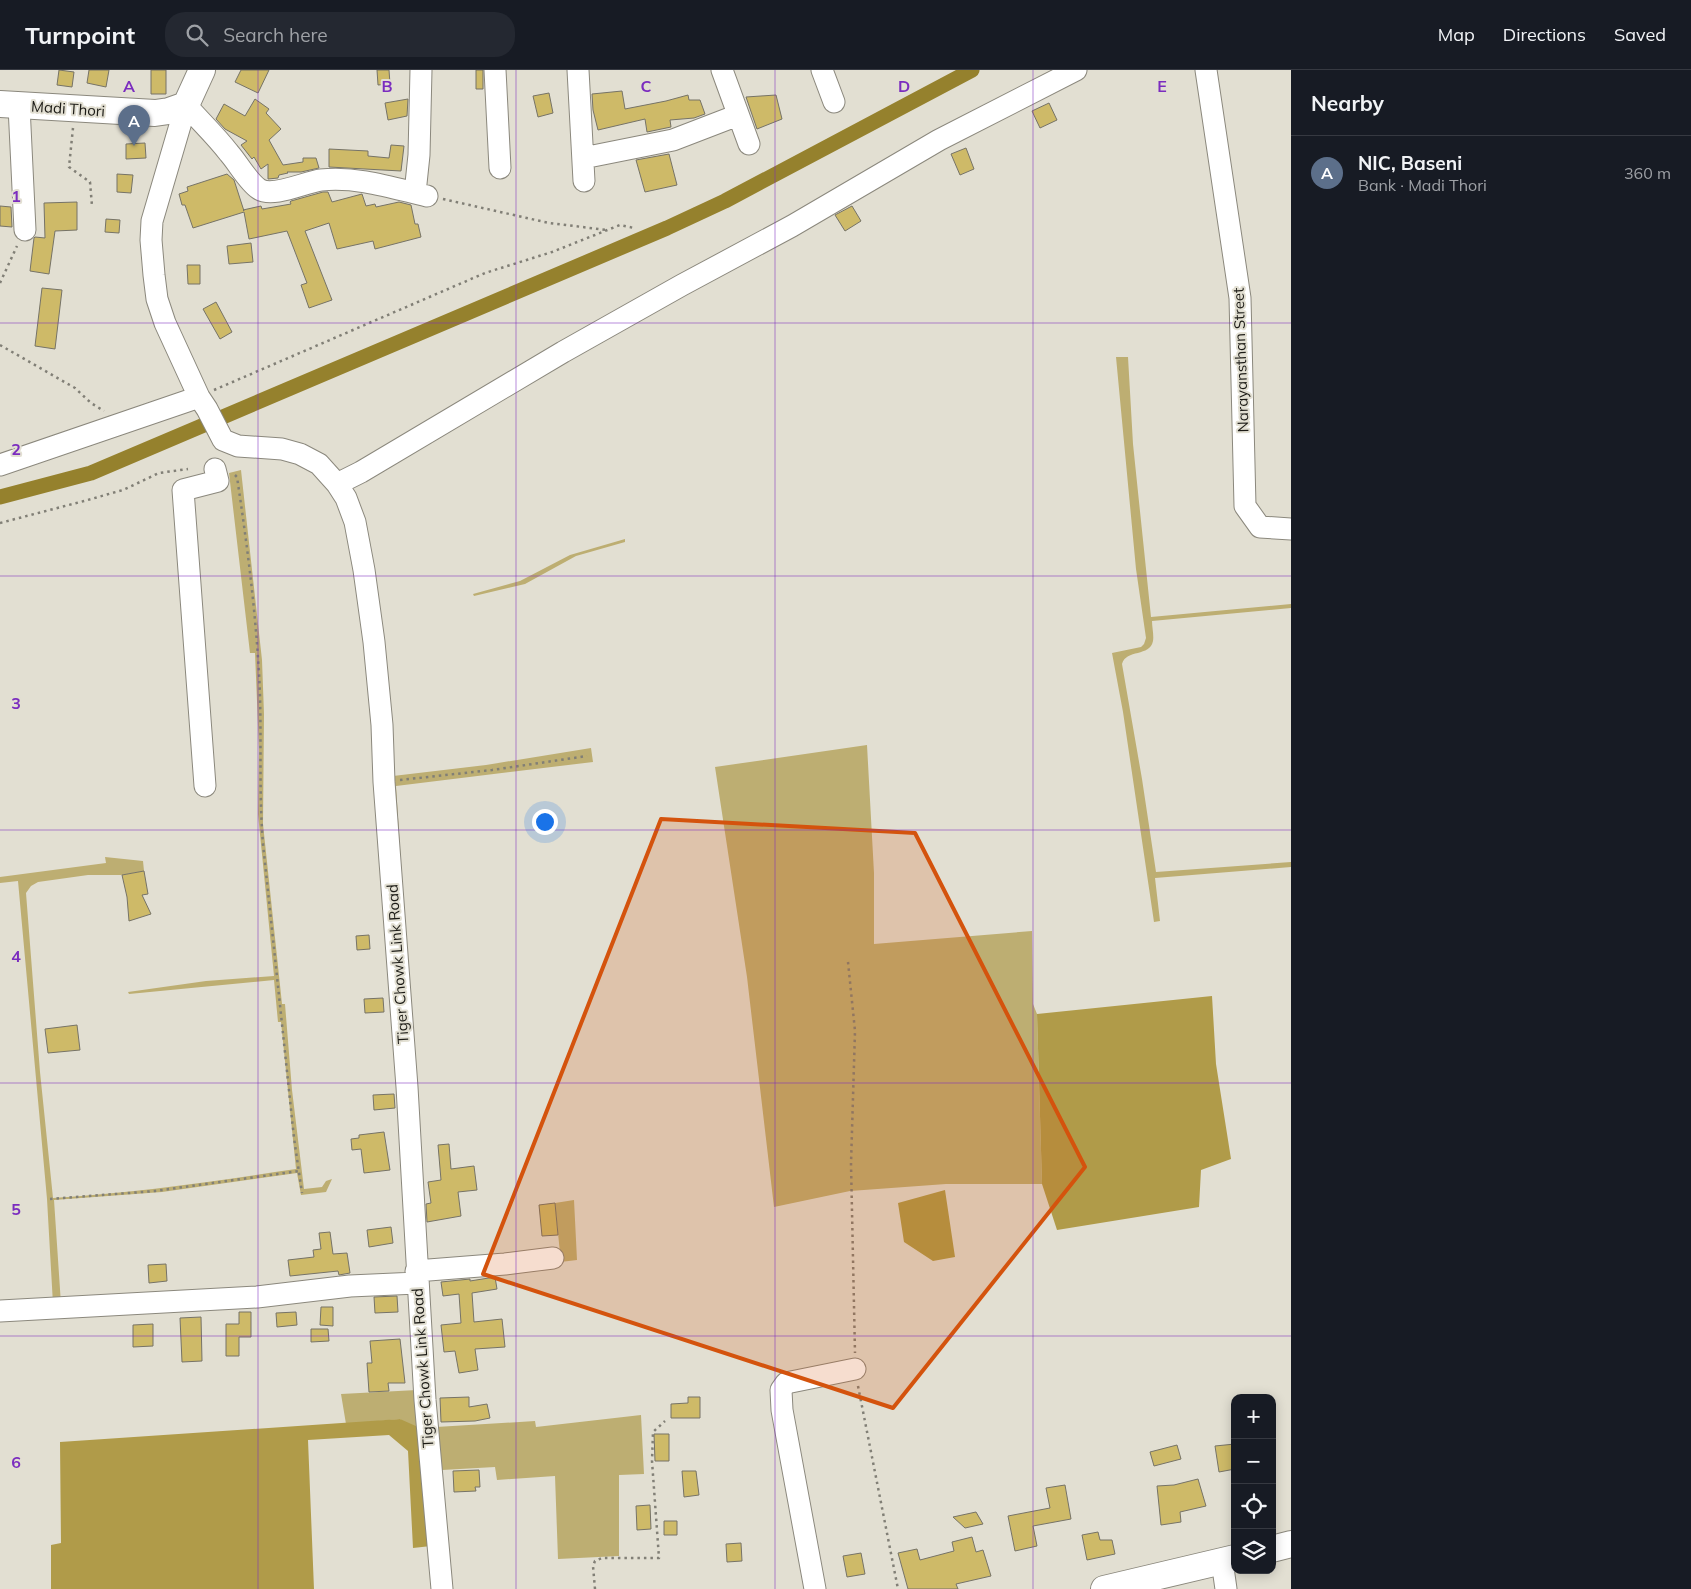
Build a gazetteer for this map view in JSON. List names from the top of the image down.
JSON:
{
  "streets": {
    "main road": ["Madi Thori"],
    "street": ["Narayansthan Street", "Tiger Chowk Link Road"]
  },
  "page": {
    "header": "Turnpoint",
    "search": "Search here",
    "nav": ["Map", "Directions", "Saved"],
    "heading": "Nearby",
    "pins": "A",
    "list": [
      {
        "mark": "A",
        "name": "NIC, Baseni",
        "note": "Bank · Madi Thori",
        "value": "360 m"
      }
    ],
    "map_buttons": ["+", "−"]
  },
  "grid": {
    "columns": [
      "A",
      "B",
      "C",
      "D",
      "E"
    ],
    "rows": [
      "1",
      "2",
      "3",
      "4",
      "5",
      "6"
    ]
  }
}
